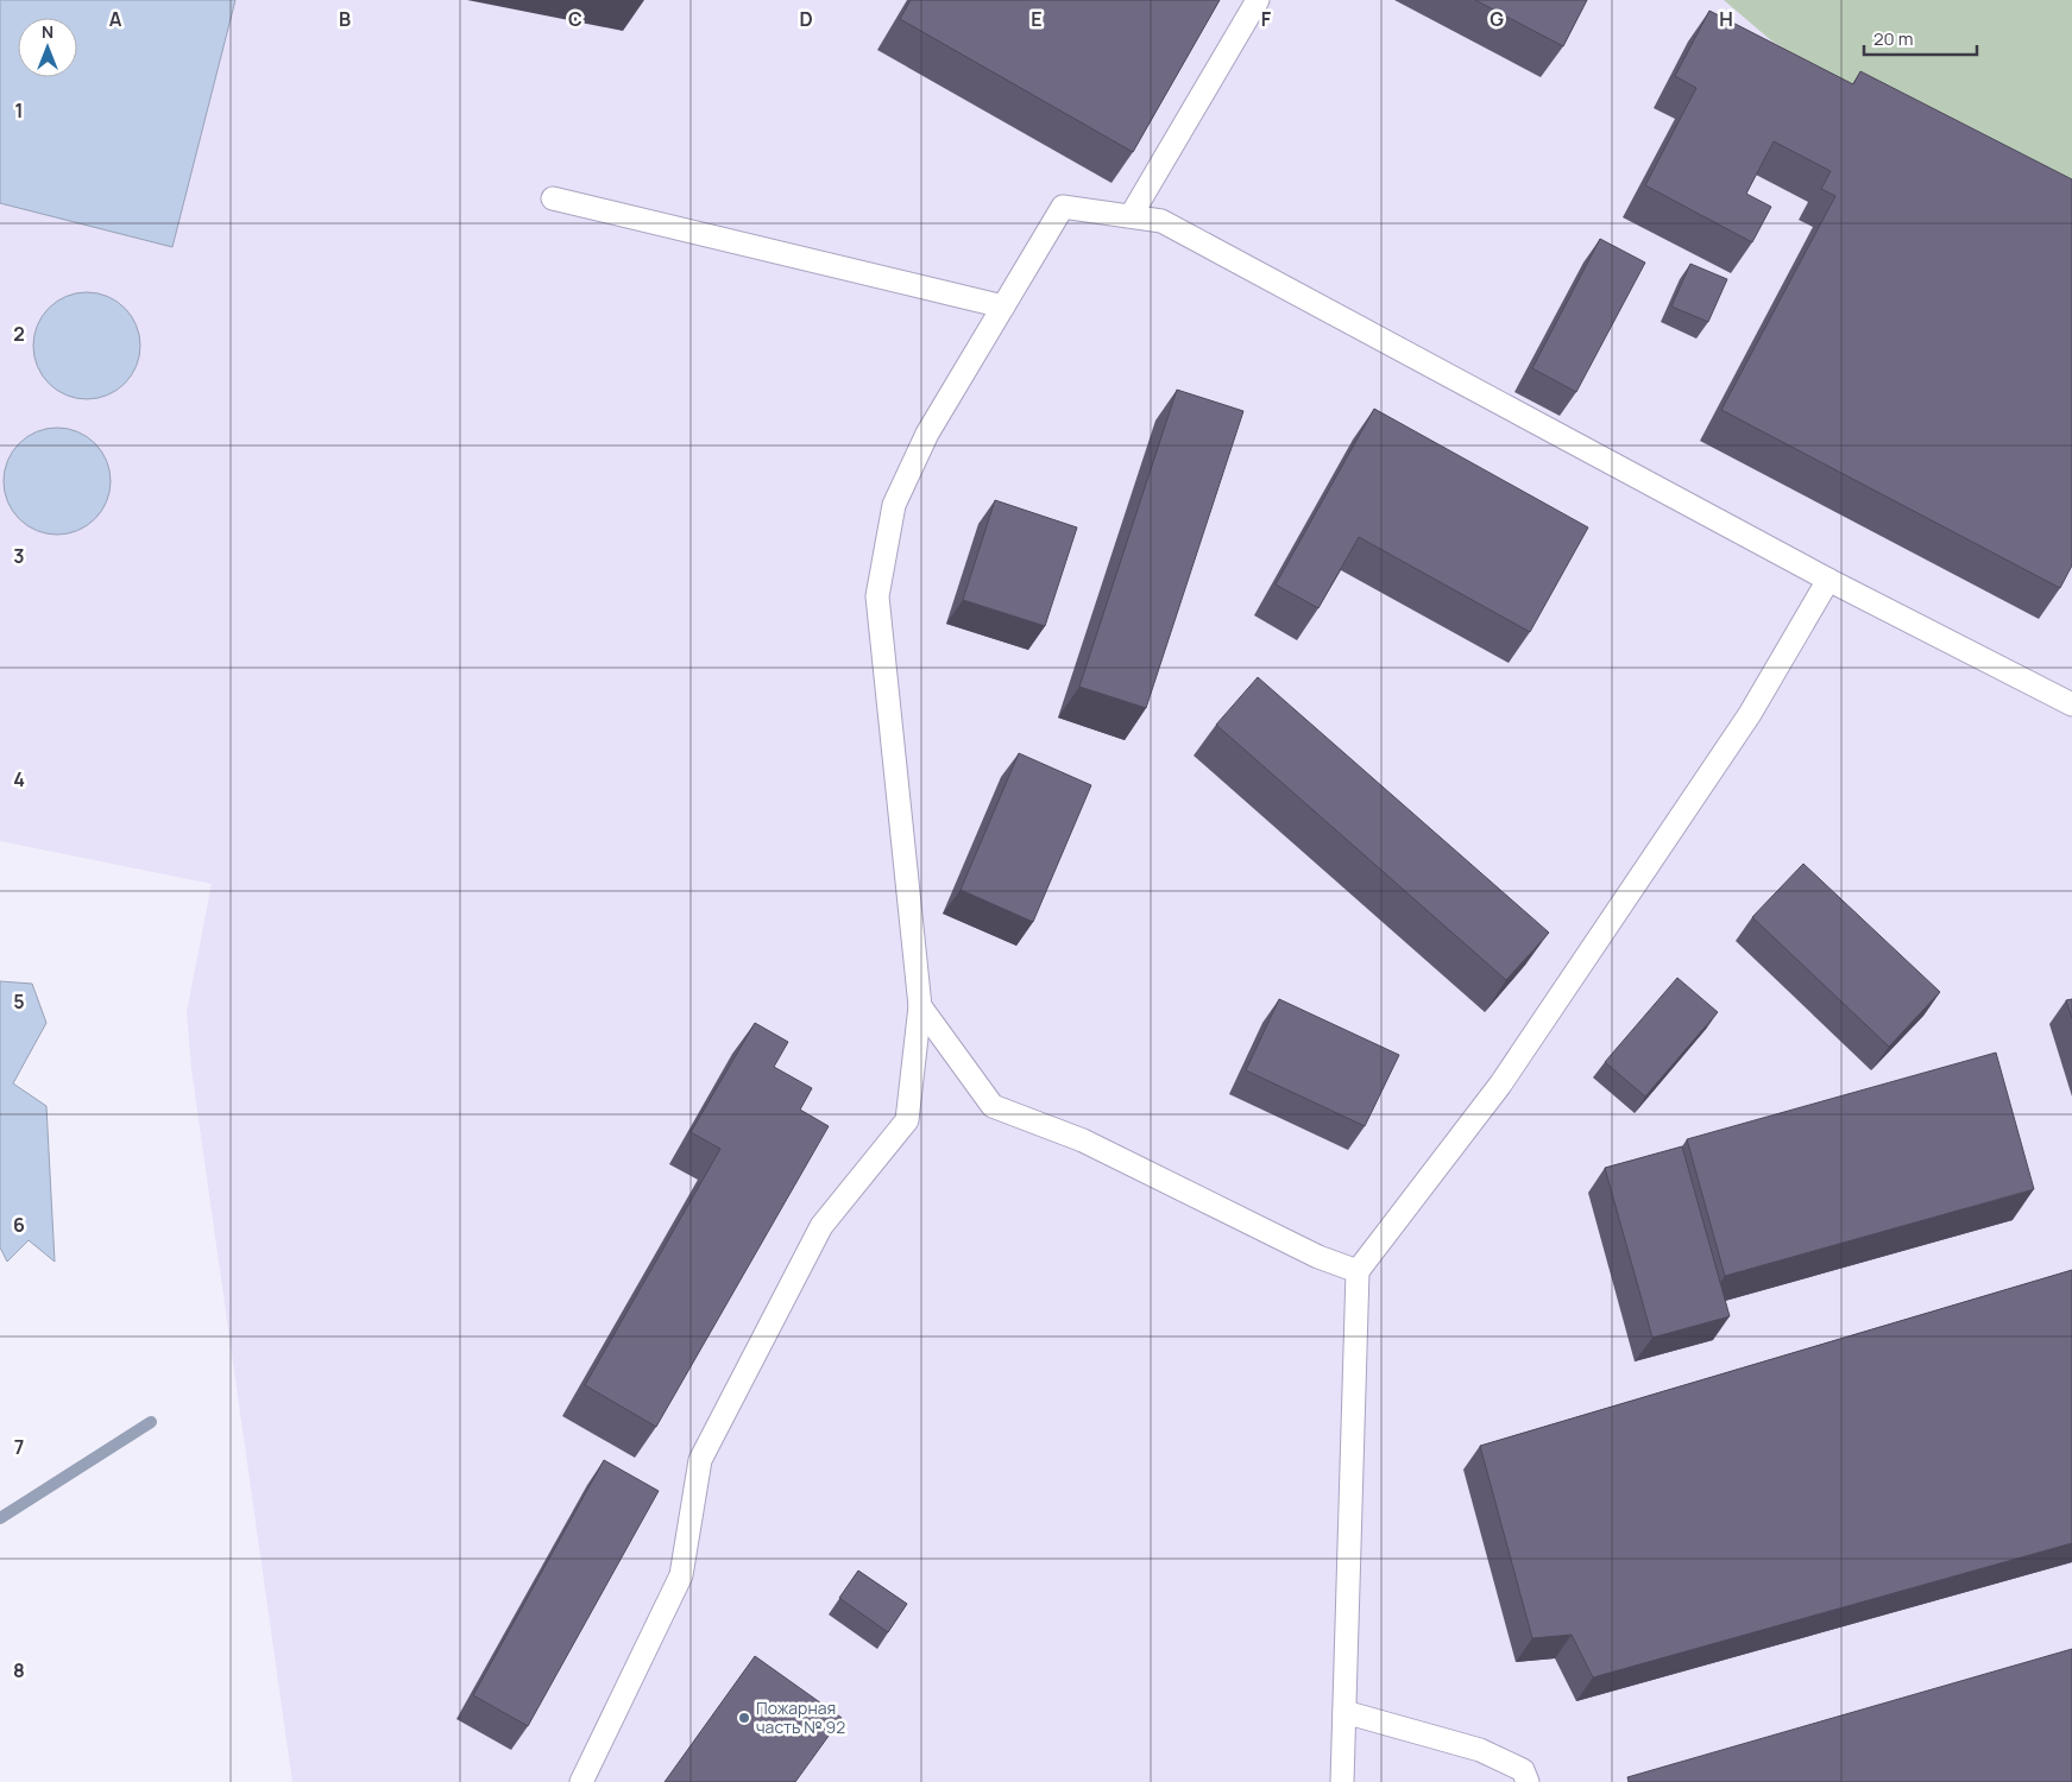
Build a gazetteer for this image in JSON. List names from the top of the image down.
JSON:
{
  "places": ["Пожарная часть № 92"],
  "scale_bar": "20 m",
  "north": "top",
  "grid": {
    "columns": [
      "A",
      "B",
      "C",
      "D",
      "E",
      "F",
      "G",
      "H"
    ],
    "rows": [
      "1",
      "2",
      "3",
      "4",
      "5",
      "6",
      "7",
      "8"
    ]
  }
}
